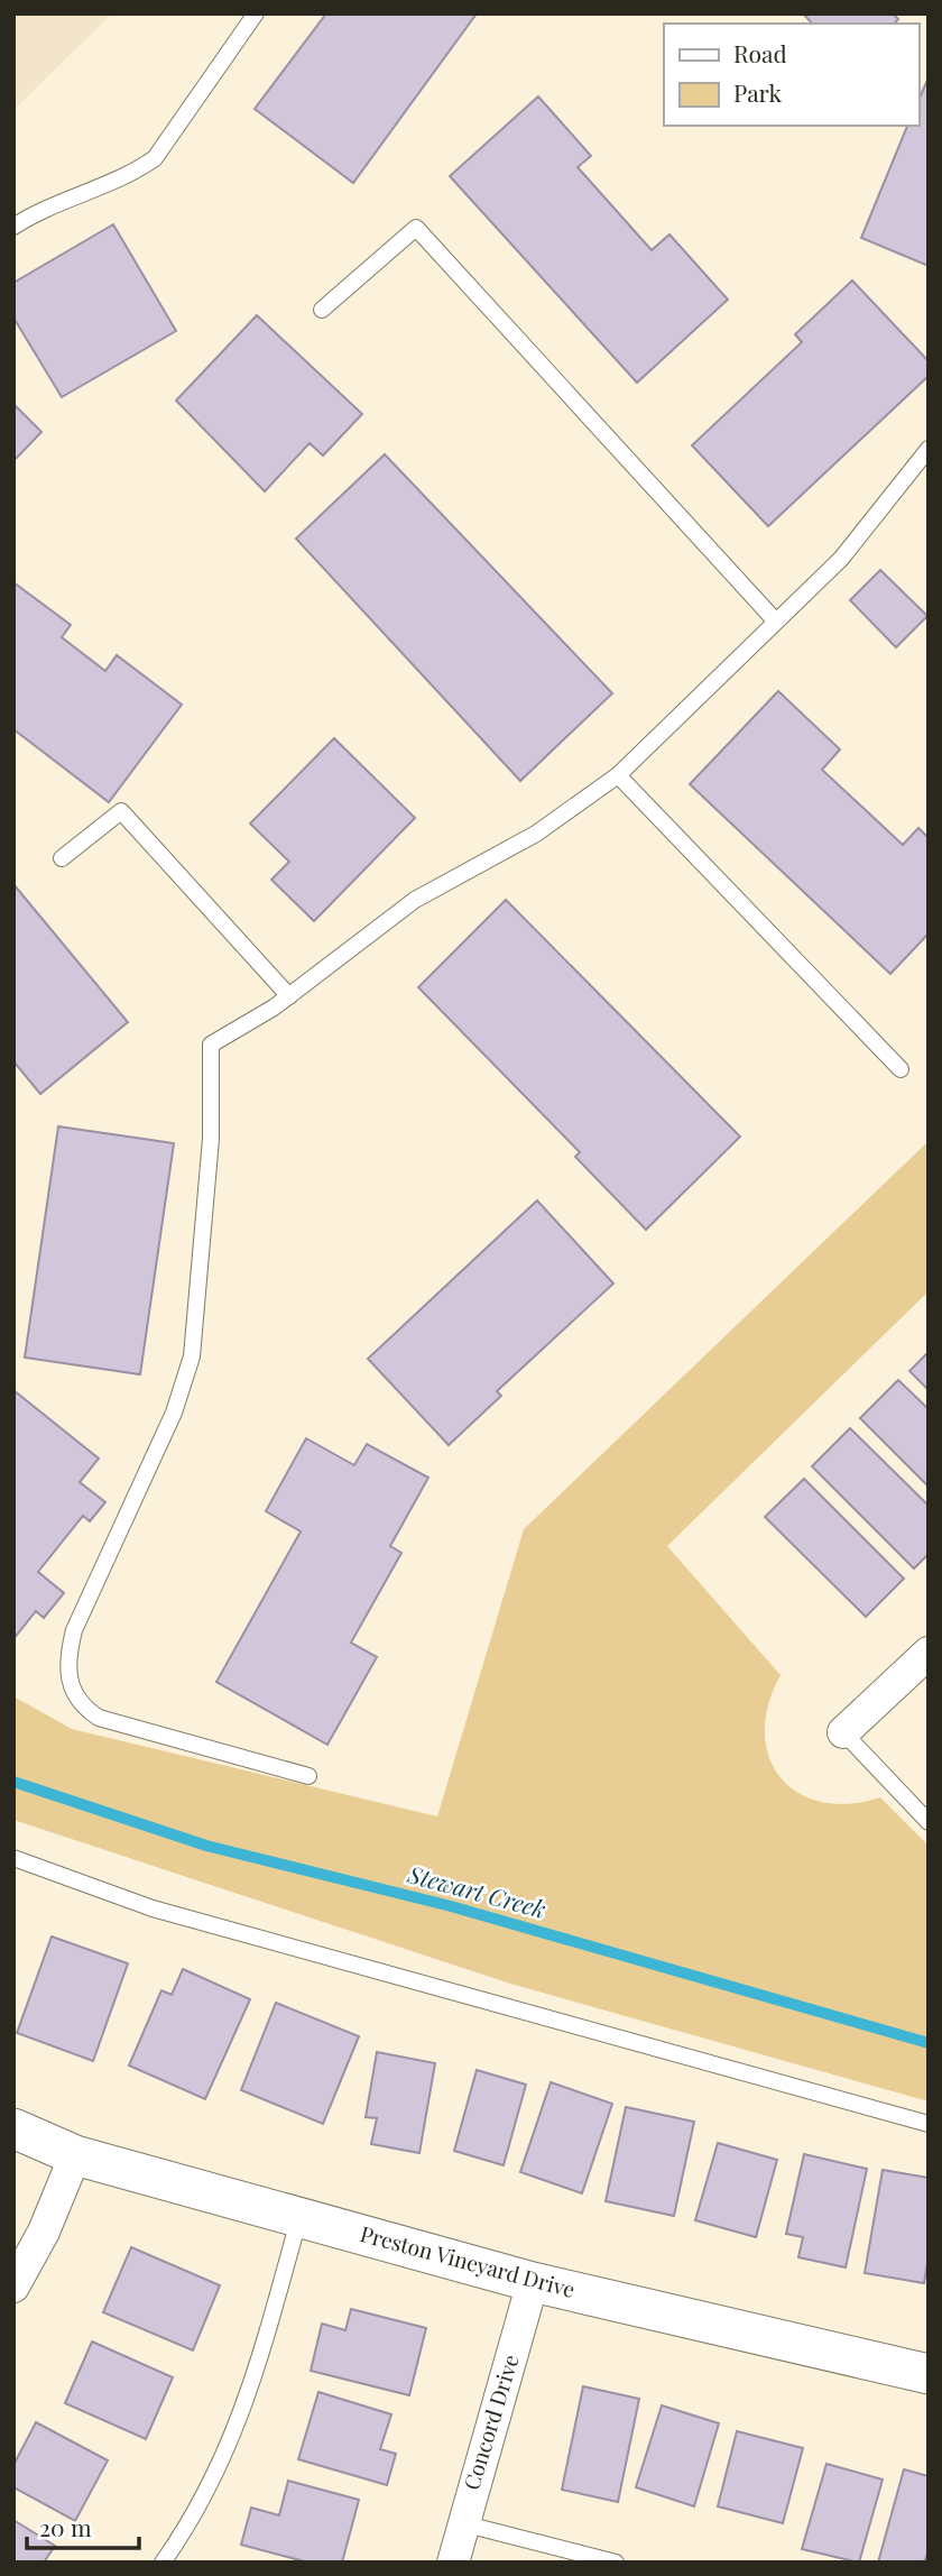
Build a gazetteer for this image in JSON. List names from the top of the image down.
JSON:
{
  "streets": {
    "street": ["Preston Vineyard Drive", "Concord Drive"]
  },
  "crossings": [
    ["Preston Vineyard Drive", "Concord Drive"]
  ],
  "water": ["Stewart Creek"],
  "legend": ["Road", "Park"],
  "scale_bar": "20 m"
}
